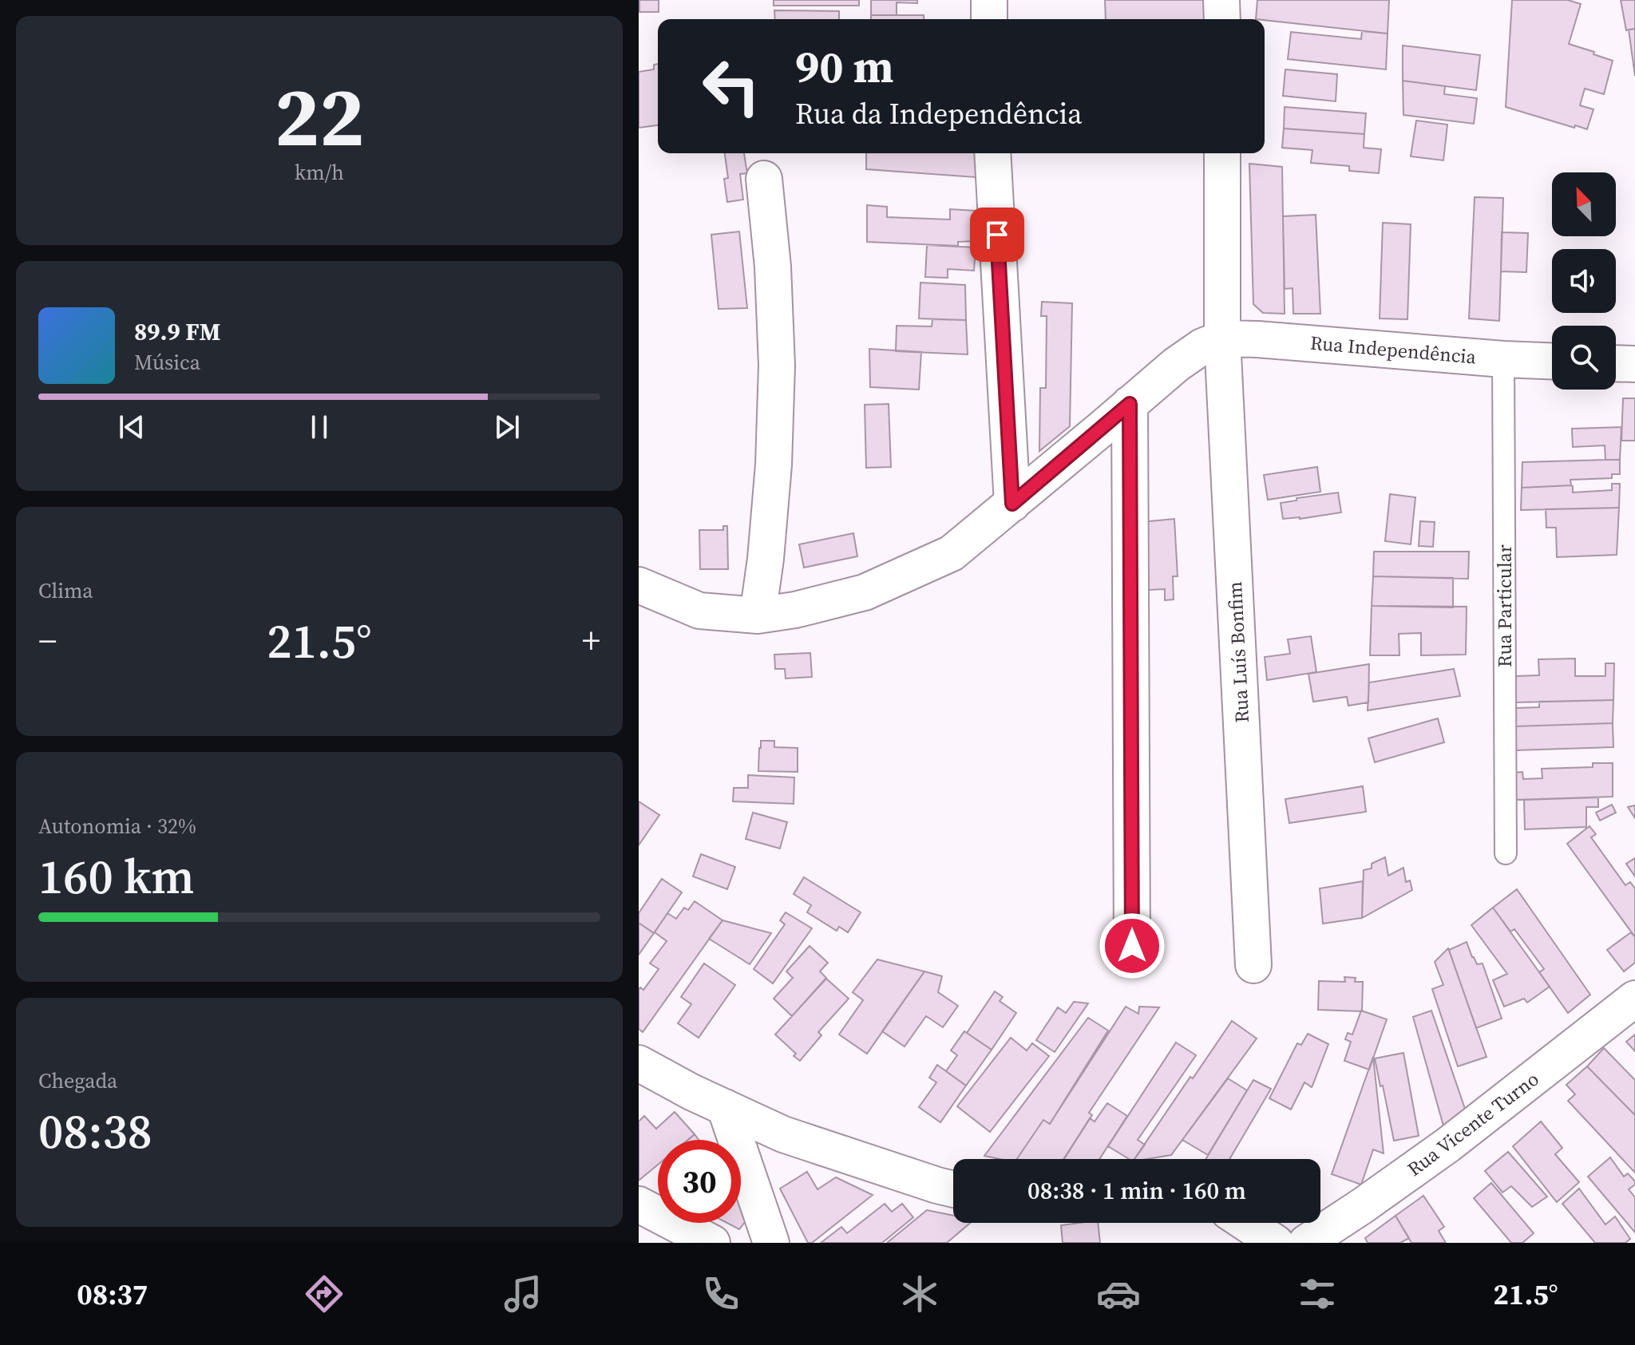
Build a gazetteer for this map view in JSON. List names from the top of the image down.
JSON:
{
  "streets": {
    "street": ["Rua Independência", "Rua Luís Bonfim", "Rua Vicente Turno"],
    "lane": ["Rua Particular"]
  },
  "crossings": [
    ["Rua Independência", "Rua Particular"],
    ["Rua Independência", "Rua Luís Bonfim"]
  ],
  "north": "top left",
  "page": {
    "tile": [
      ["22", "km/h"],
      "Clima",
      ["Autonomia · 32%", "160 km"],
      ["Chegada", "08:38"]
    ],
    "turn": ["90 m", "Rua da Independência"],
    "song": ["89.9 FM", "Música"],
    "heat": ["−", "21.5°", "+"],
    "limit": "30",
    "trip": "08:38 · 1 min · 160 m",
    "tabs": ["08:37", "21.5°"]
  }
}
